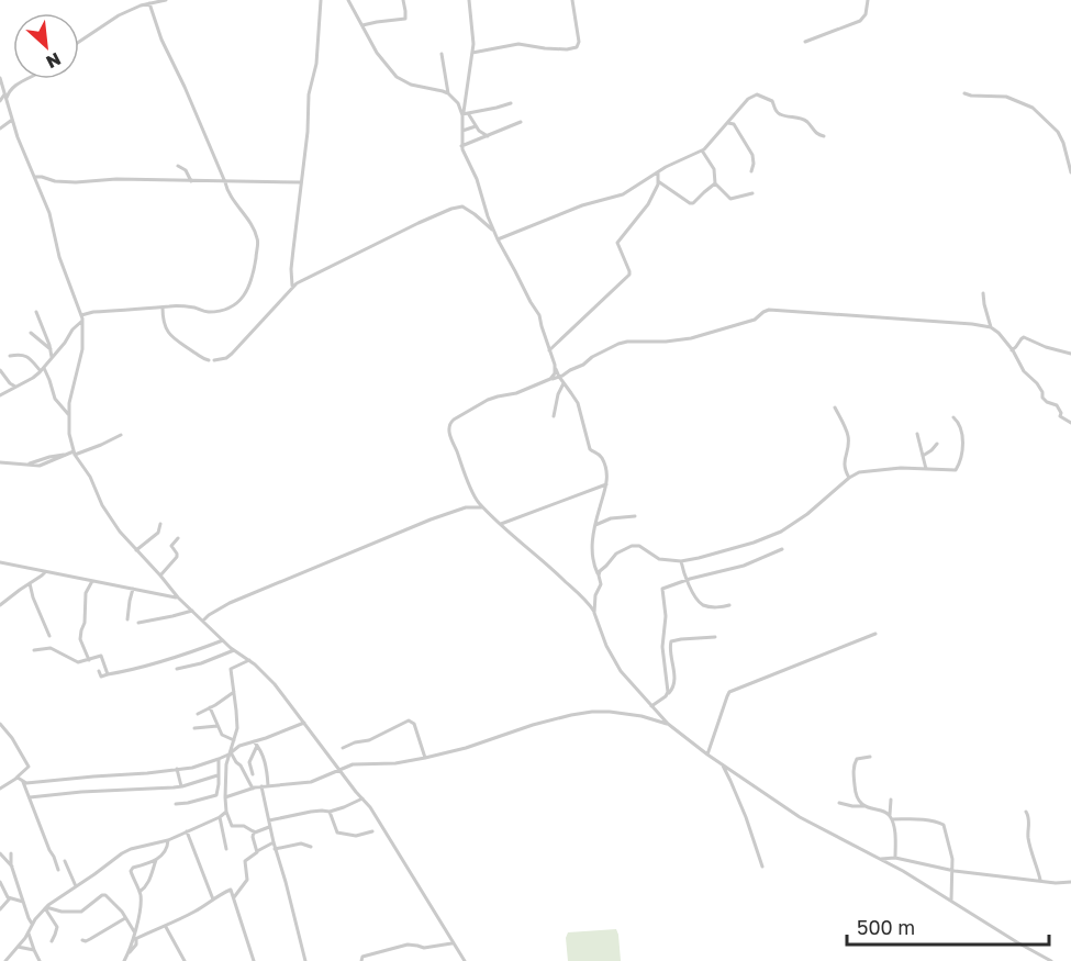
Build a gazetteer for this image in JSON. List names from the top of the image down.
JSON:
{
  "scale_bar": "500 m",
  "north": "bottom right"
}
